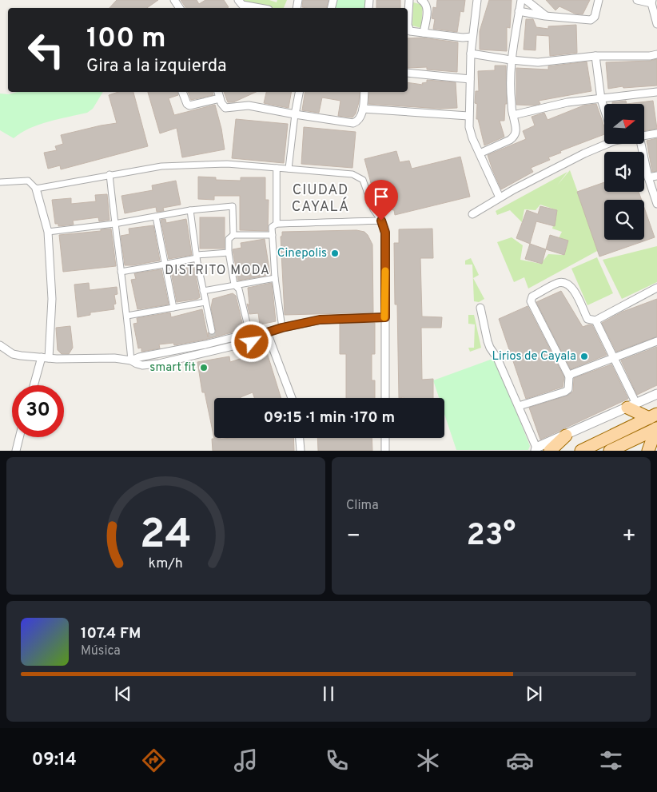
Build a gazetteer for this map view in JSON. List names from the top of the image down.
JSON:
{
  "districts": ["CIUDAD CAYALÁ", "DISTRITO MODA"],
  "places": ["Cinepolis", "Lirios de Cayala", "smart fit"],
  "north": "right",
  "page": {
    "turn": ["100 m", "Gira a la izquierda"],
    "limit": "30",
    "trip": "09:15 · 1 min · 170 m",
    "tile": "Clima",
    "heat": ["−", "23°", "+"],
    "song": ["107.4 FM", "Música"],
    "tabs": "09:14",
    "gauge": ["24", "km/h"]
  }
}
